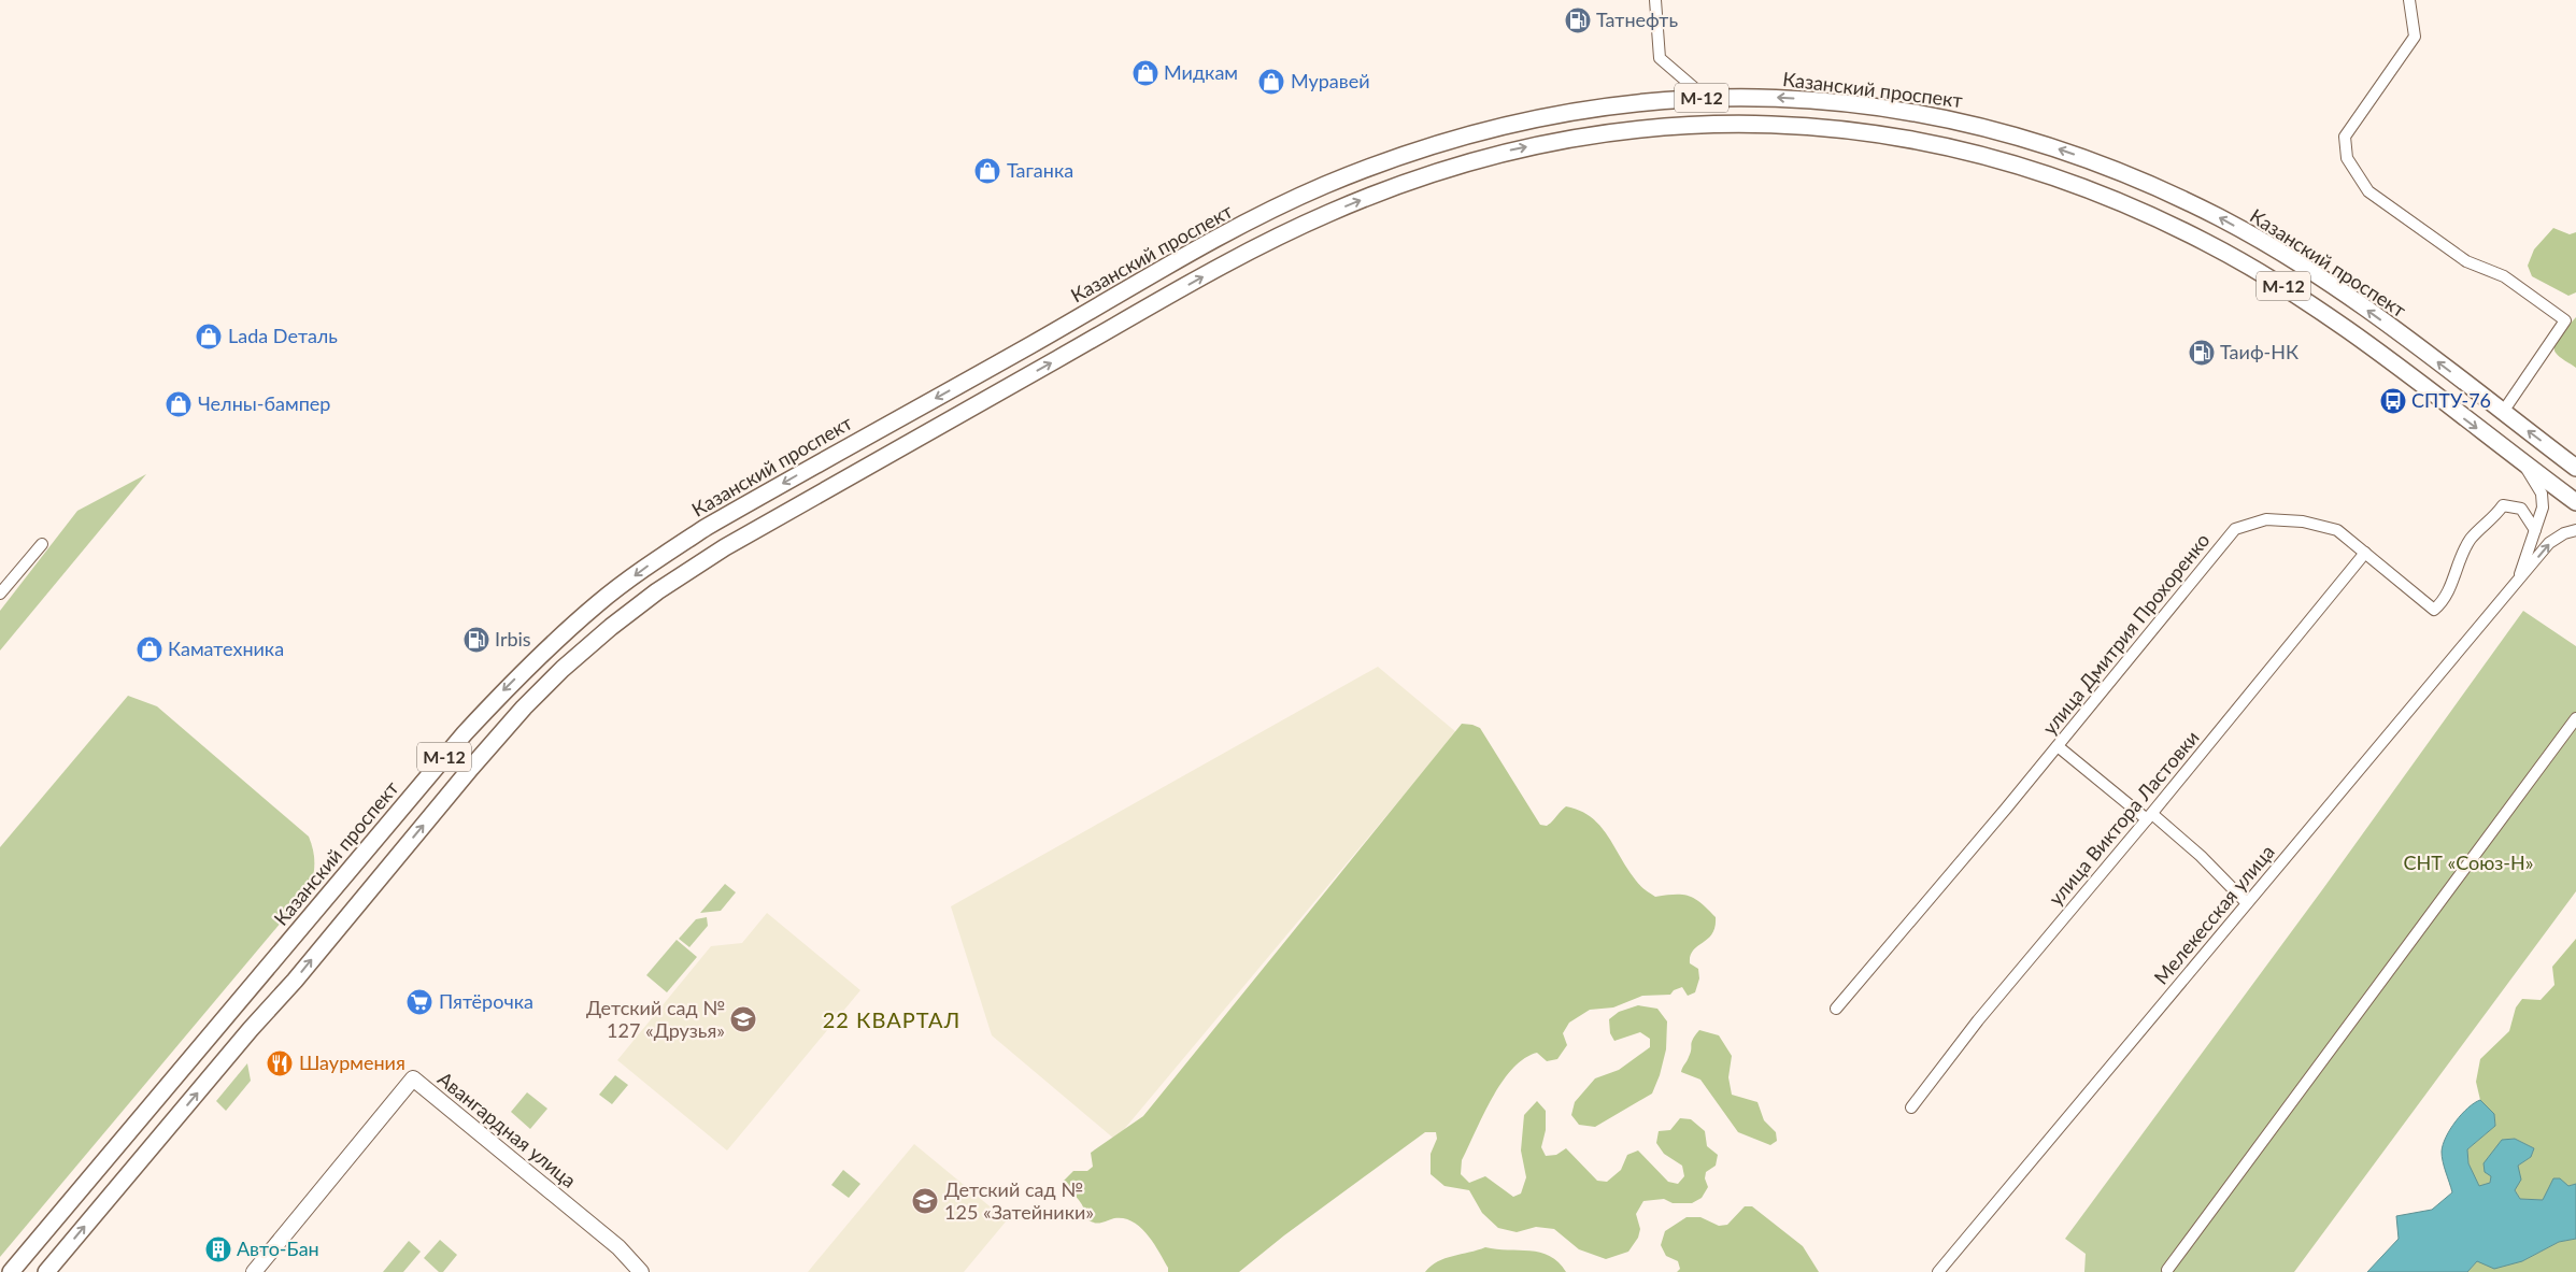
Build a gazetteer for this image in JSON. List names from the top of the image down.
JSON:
{
  "streets": {
    "main road": ["Казанский проспект", "М-12"],
    "street": [
      "улица Дмитрия Прохоренко",
      "улица Виктора Ластовки",
      "Мелекесская улица",
      "Авангардная улица"
    ]
  },
  "crossings": [
    ["улица Дмитрия Прохоренко", "улица Виктора Ластовки"]
  ],
  "one_way": ["Казанский проспект"],
  "districts": ["22 КВАРТАЛ"],
  "parks": ["СНТ «Союз-Н»"],
  "places": {
    "fuel station": ["Татнефть", "Таиф-НК", "Irbis"],
    "shop": [
      "Мидкам",
      "Муравей",
      "Таганка",
      "Lada Dеталь",
      "Челны-бампер",
      "Каматехника"
    ],
    "bus stop": ["СПТУ-76"],
    "supermarket": ["Пятёрочка"],
    "school or university": ["Детский сад № 127 «Друзья»", "Детский сад № 125 «Затейники»"],
    "restaurant": ["Шаурмения"],
    "building": ["Авто-Бан"]
  }
}
